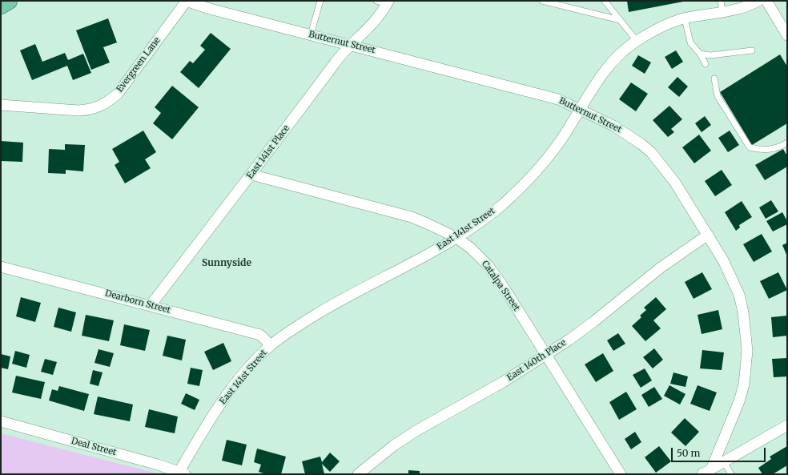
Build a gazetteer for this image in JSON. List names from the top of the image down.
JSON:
{
  "streets": {
    "street": [
      "Butternut Street",
      "Evergreen Lane",
      "East 141st Place",
      "East 141st Street",
      "Catalpa Street",
      "Dearborn Street",
      "East 140th Place",
      "Deal Street"
    ]
  },
  "crossings": [
    ["Butternut Street", "Evergreen Lane"],
    ["Butternut Street", "East 141st Place"],
    ["Butternut Street", "East 141st Street"],
    ["Butternut Street", "East 140th Place"],
    ["East 141st Place", "Catalpa Street"],
    ["East 141st Place", "Dearborn Street"],
    ["East 141st Street", "Catalpa Street"],
    ["East 141st Street", "Dearborn Street"],
    ["East 141st Street", "Deal Street"],
    ["Catalpa Street", "East 140th Place"]
  ],
  "districts": ["Sunnyside"],
  "scale_bar": "50 m"
}
